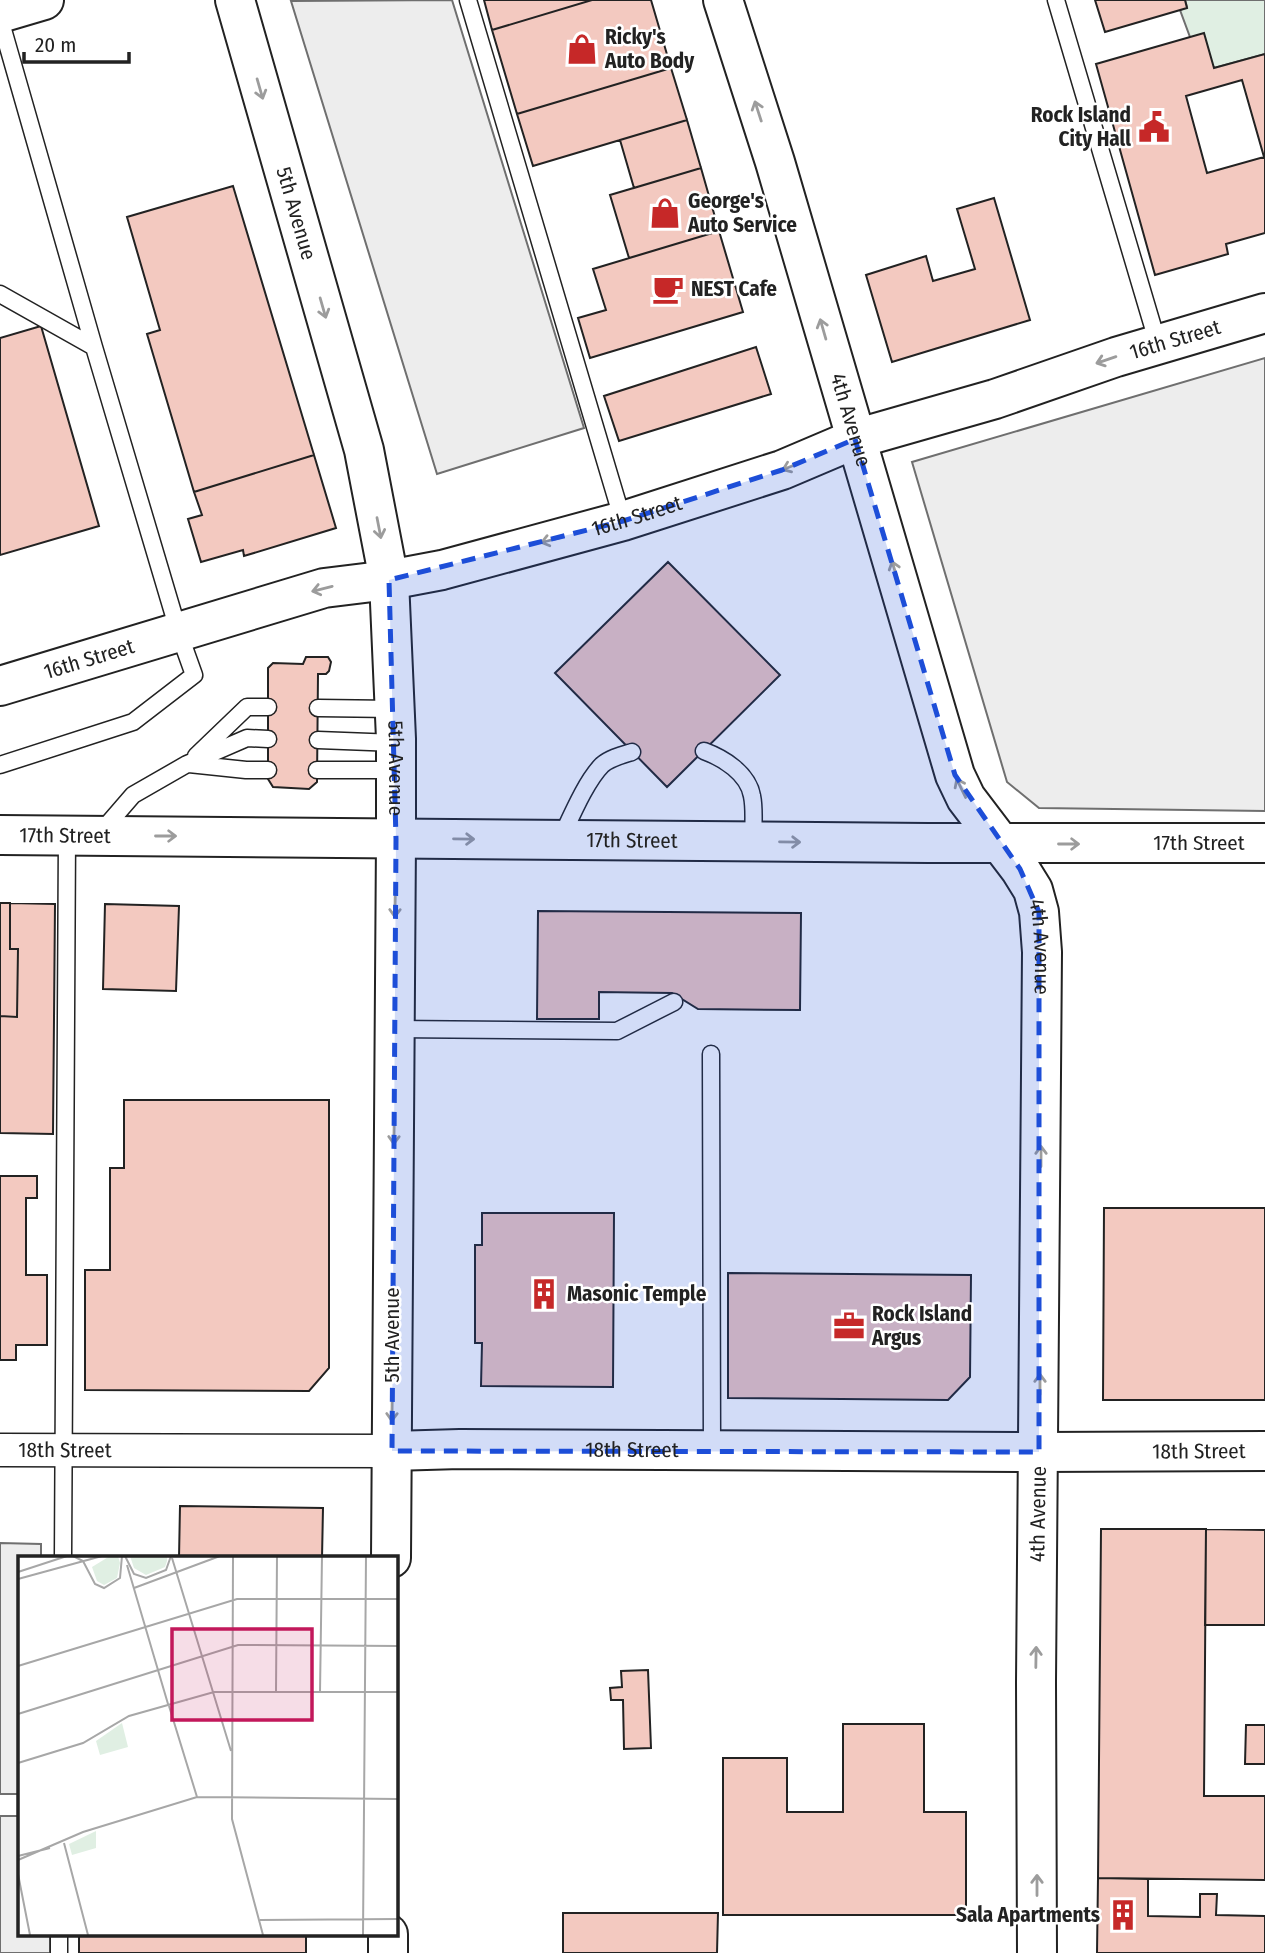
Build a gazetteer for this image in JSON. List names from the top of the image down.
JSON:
{
  "streets": {
    "main road": [
      "5th Avenue",
      "16th Street",
      "4th Avenue",
      "17th Street",
      "18th Street"
    ]
  },
  "crossings": [
    ["5th Avenue", "16th Street"],
    ["5th Avenue", "17th Street"],
    ["5th Avenue", "18th Street"],
    ["16th Street", "4th Avenue"],
    ["4th Avenue", "17th Street"],
    ["4th Avenue", "18th Street"]
  ],
  "one_way": [
    "5th Avenue",
    "16th Street",
    "4th Avenue",
    "17th Street"
  ],
  "places": {
    "shop": ["Ricky's Auto Body", "George's Auto Service"],
    "public building": ["Rock Island City Hall"],
    "cafe": ["NEST Cafe"],
    "building": ["Masonic Temple", "Sala Apartments"],
    "office": ["Rock Island Argus"]
  },
  "scale_bar": "20 m"
}
